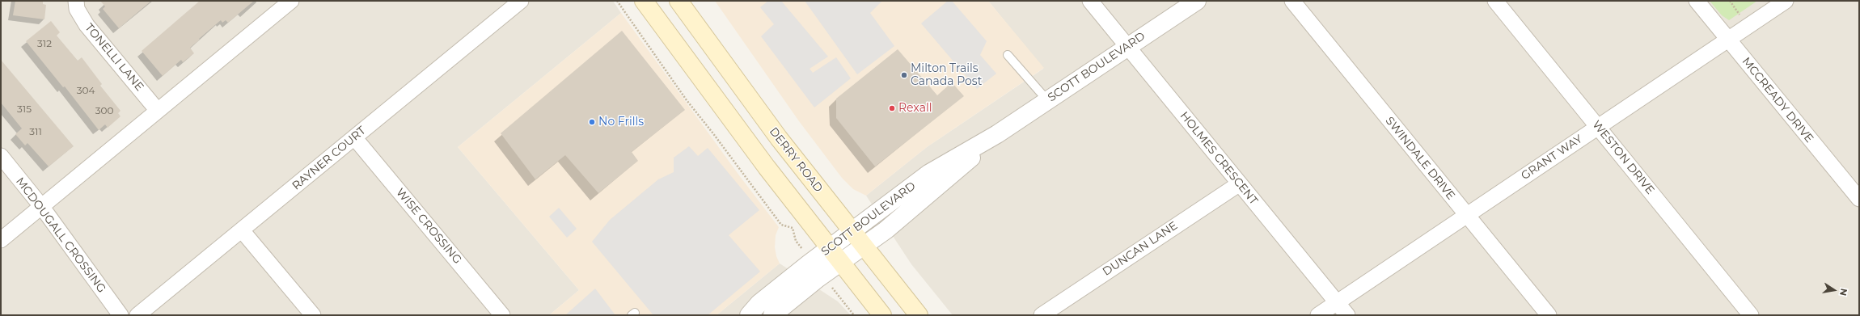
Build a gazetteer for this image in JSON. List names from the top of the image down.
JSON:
{
  "streets": {
    "main road": ["DERRY ROAD"],
    "street": [
      "TONELLI LANE",
      "SCOTT BOULEVARD",
      "MCCREADY DRIVE",
      "GRANT WAY",
      "WESTON DRIVE",
      "RAYNER COURT",
      "HOLMES CRESCENT",
      "SWINDALE DRIVE",
      "WISE CROSSING",
      "MCDOUGALL CROSSING",
      "DUNCAN LANE"
    ]
  },
  "crossings": [
    ["SCOTT BOULEVARD", "HOLMES CRESCENT"],
    ["SCOTT BOULEVARD", "DERRY ROAD"],
    ["MCCREADY DRIVE", "GRANT WAY"],
    ["GRANT WAY", "WESTON DRIVE"],
    ["GRANT WAY", "HOLMES CRESCENT"],
    ["GRANT WAY", "SWINDALE DRIVE"],
    ["RAYNER COURT", "WISE CROSSING"],
    ["HOLMES CRESCENT", "DUNCAN LANE"]
  ],
  "places": ["Milton Trails Canada Post", "Rexall", "No Frills"],
  "house_numbers": [
    "312",
    "304",
    "315",
    "300",
    "311"
  ],
  "north": "right"
}
